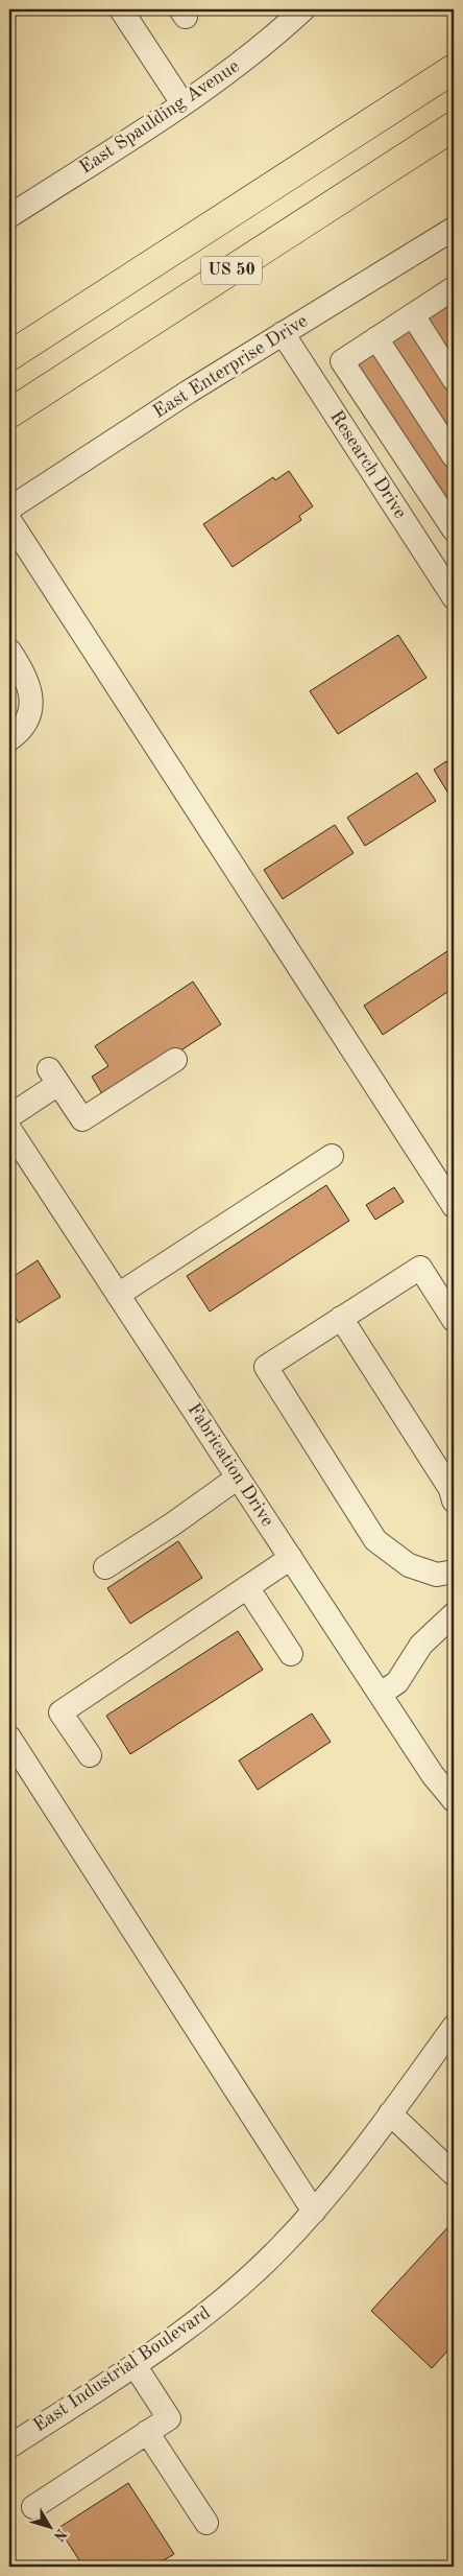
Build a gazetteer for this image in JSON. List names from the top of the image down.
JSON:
{
  "streets": {
    "highway": ["US 50"],
    "street": [
      "East Spaulding Avenue",
      "East Enterprise Drive",
      "Research Drive",
      "Fabrication Drive",
      "East Industrial Boulevard"
    ]
  },
  "crossings": [
    ["East Enterprise Drive", "Research Drive"]
  ],
  "north": "bottom right"
}
